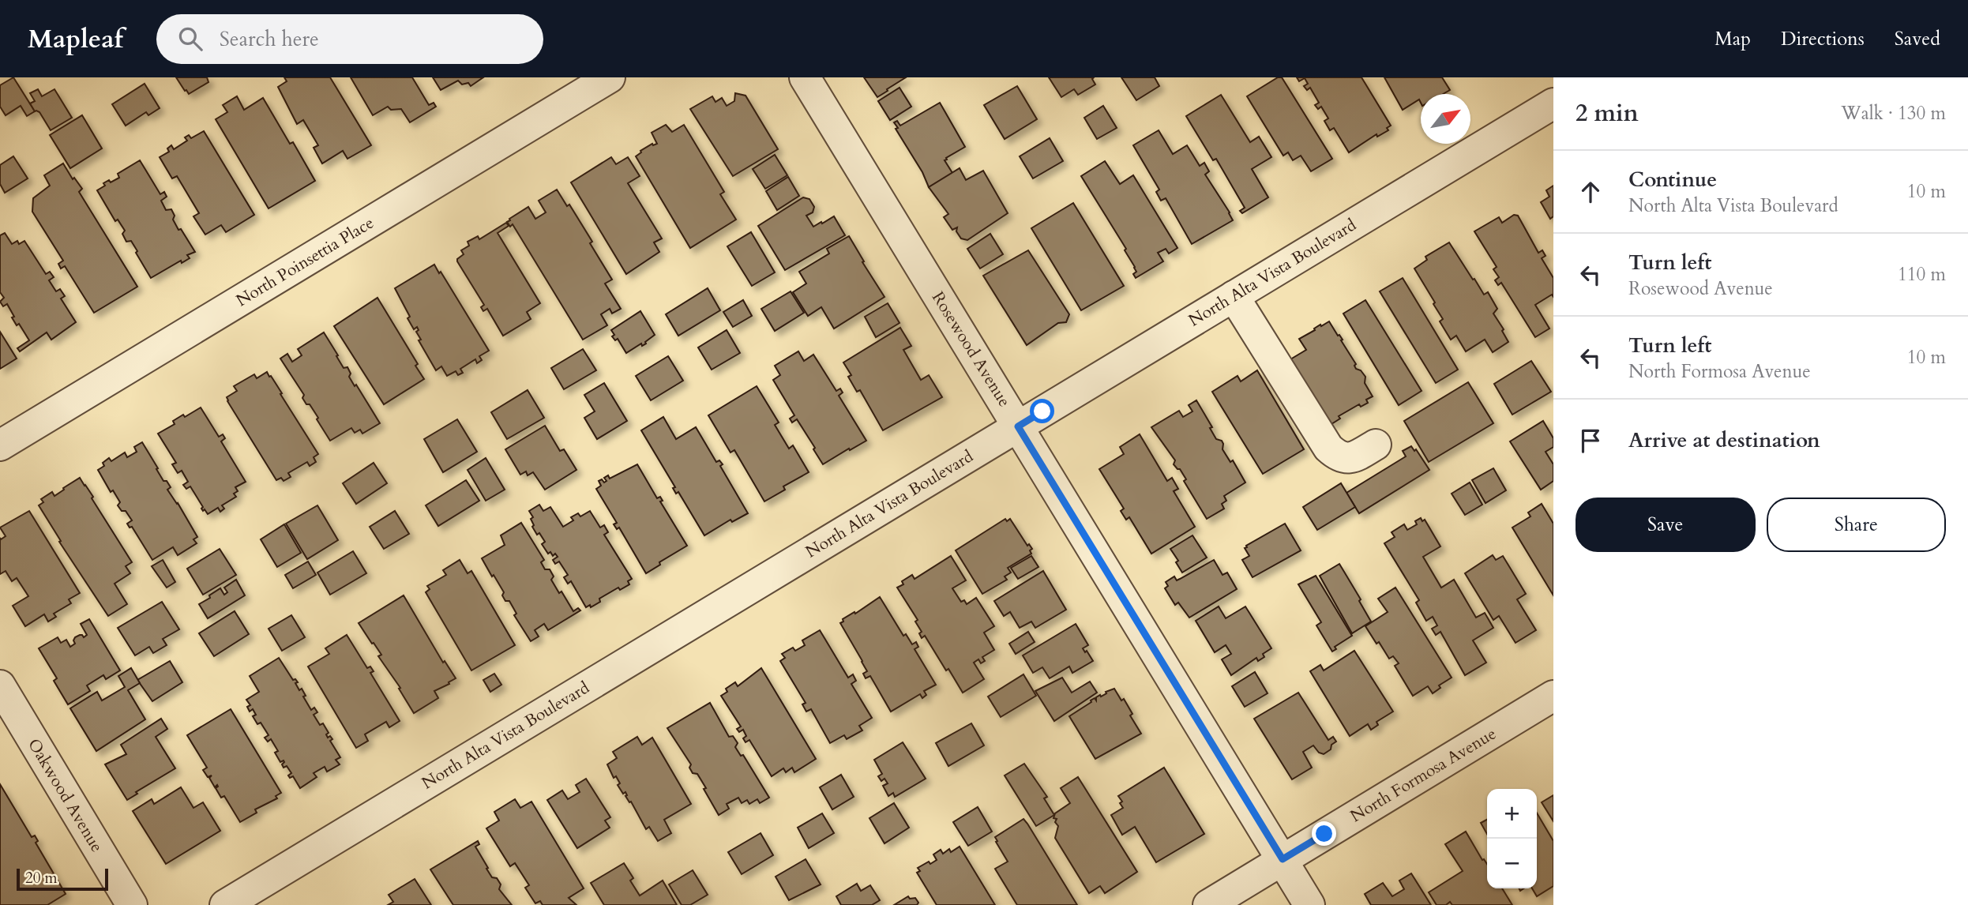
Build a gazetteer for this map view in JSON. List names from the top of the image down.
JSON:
{
  "streets": {
    "street": [
      "North Poinsettia Place",
      "North Alta Vista Boulevard",
      "Rosewood Avenue",
      "North Formosa Avenue",
      "Oakwood Avenue"
    ]
  },
  "crossings": [
    ["North Alta Vista Boulevard", "Rosewood Avenue"],
    ["Rosewood Avenue", "North Formosa Avenue"]
  ],
  "scale_bar": "20 m",
  "north": "top right",
  "page": {
    "header": "Mapleaf",
    "search": "Search here",
    "nav": ["Map", "Directions", "Saved"],
    "heading": ["2 min", "Walk · 130 m"],
    "list": [
      ["Continue", "North Alta Vista Boulevard", "10 m"],
      ["Turn left", "Rosewood Avenue", "110 m"],
      ["Turn left", "North Formosa Avenue", "10 m"],
      "Arrive at destination"
    ],
    "buttons": ["Save", "Share"],
    "map_buttons": ["+", "−"],
    "scale": "20 m"
  }
}
